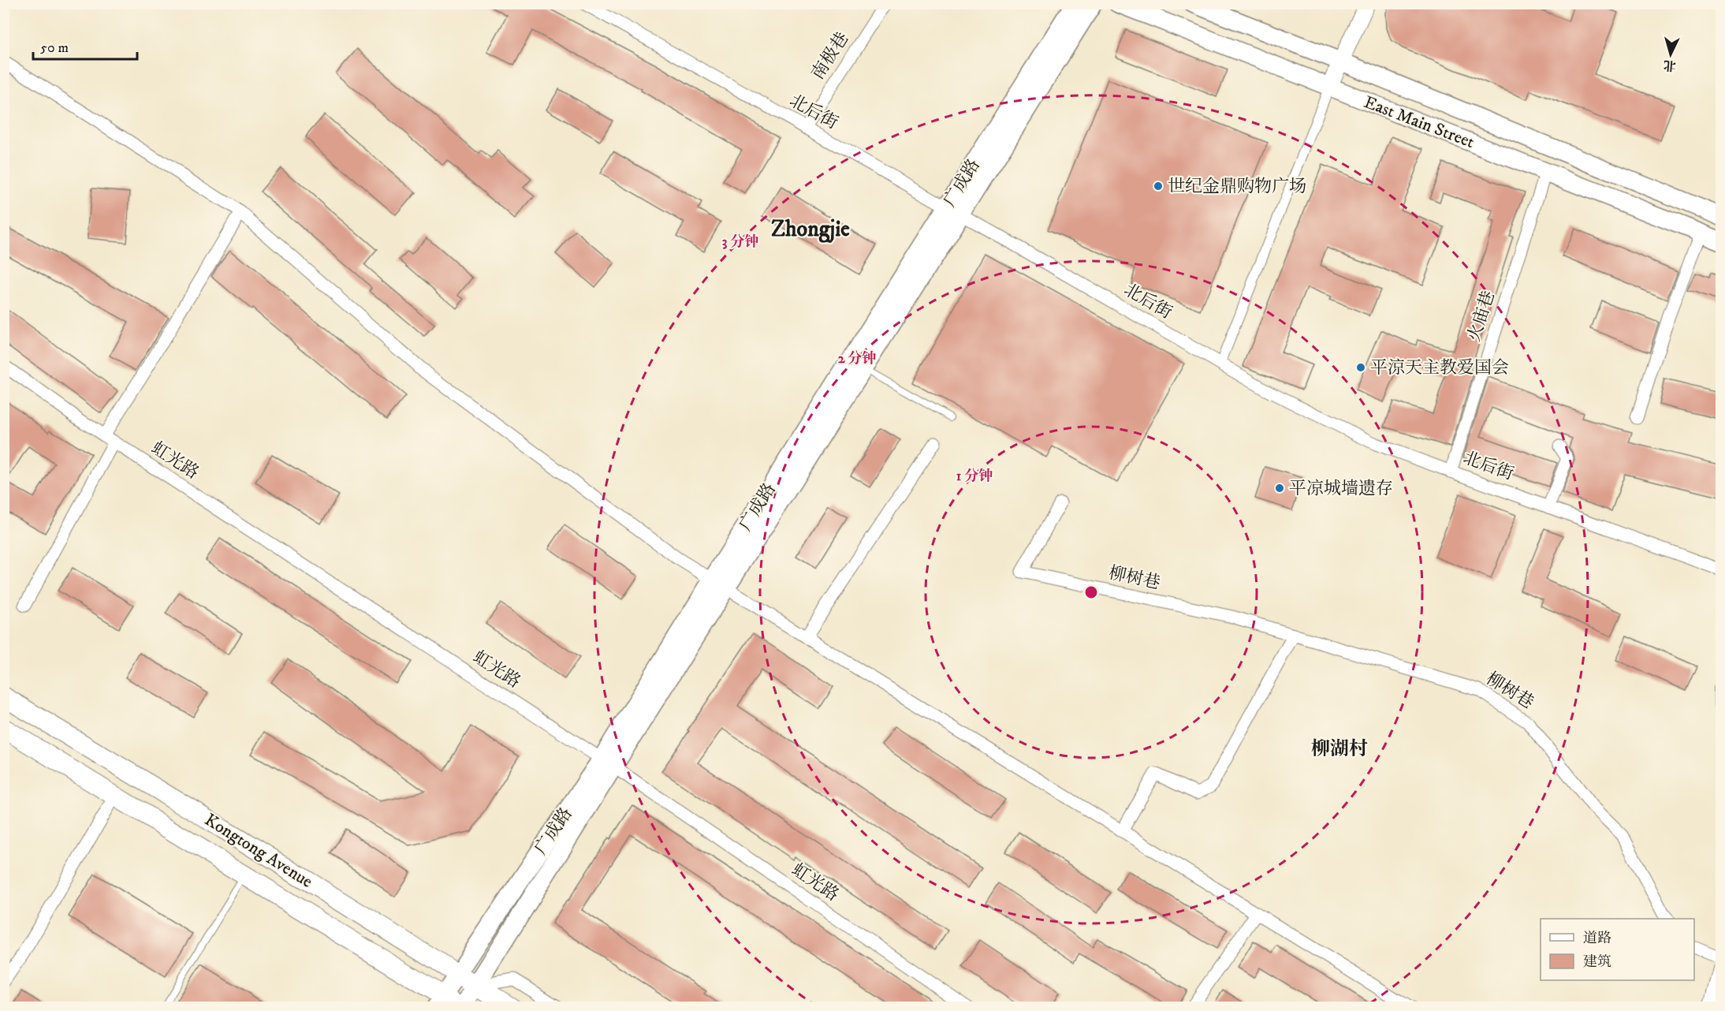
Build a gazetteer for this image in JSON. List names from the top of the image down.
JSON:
{
  "streets": {
    "main road": ["East Main Street", "广成路", "Kongtong Avenue"],
    "street": [
      "南极巷",
      "北后街",
      "火庙巷",
      "虹光路",
      "柳树巷"
    ]
  },
  "crossings": [
    ["南极巷", "北后街"],
    ["北后街", "广成路"],
    ["北后街", "火庙巷"],
    ["East Main Street", "火庙巷"],
    ["广成路", "虹光路"],
    ["广成路", "Kongtong Avenue"]
  ],
  "districts": ["Zhongjie", "柳湖村"],
  "places": ["世纪金鼎购物广场", "平涼天主教爱国会", "平凉城墙遗存"],
  "legend": ["道路", "建筑"],
  "scale_bar": "50 m",
  "north": "bottom",
  "rings": ["3 分钟", "2 分钟", "1 分钟"]
}
